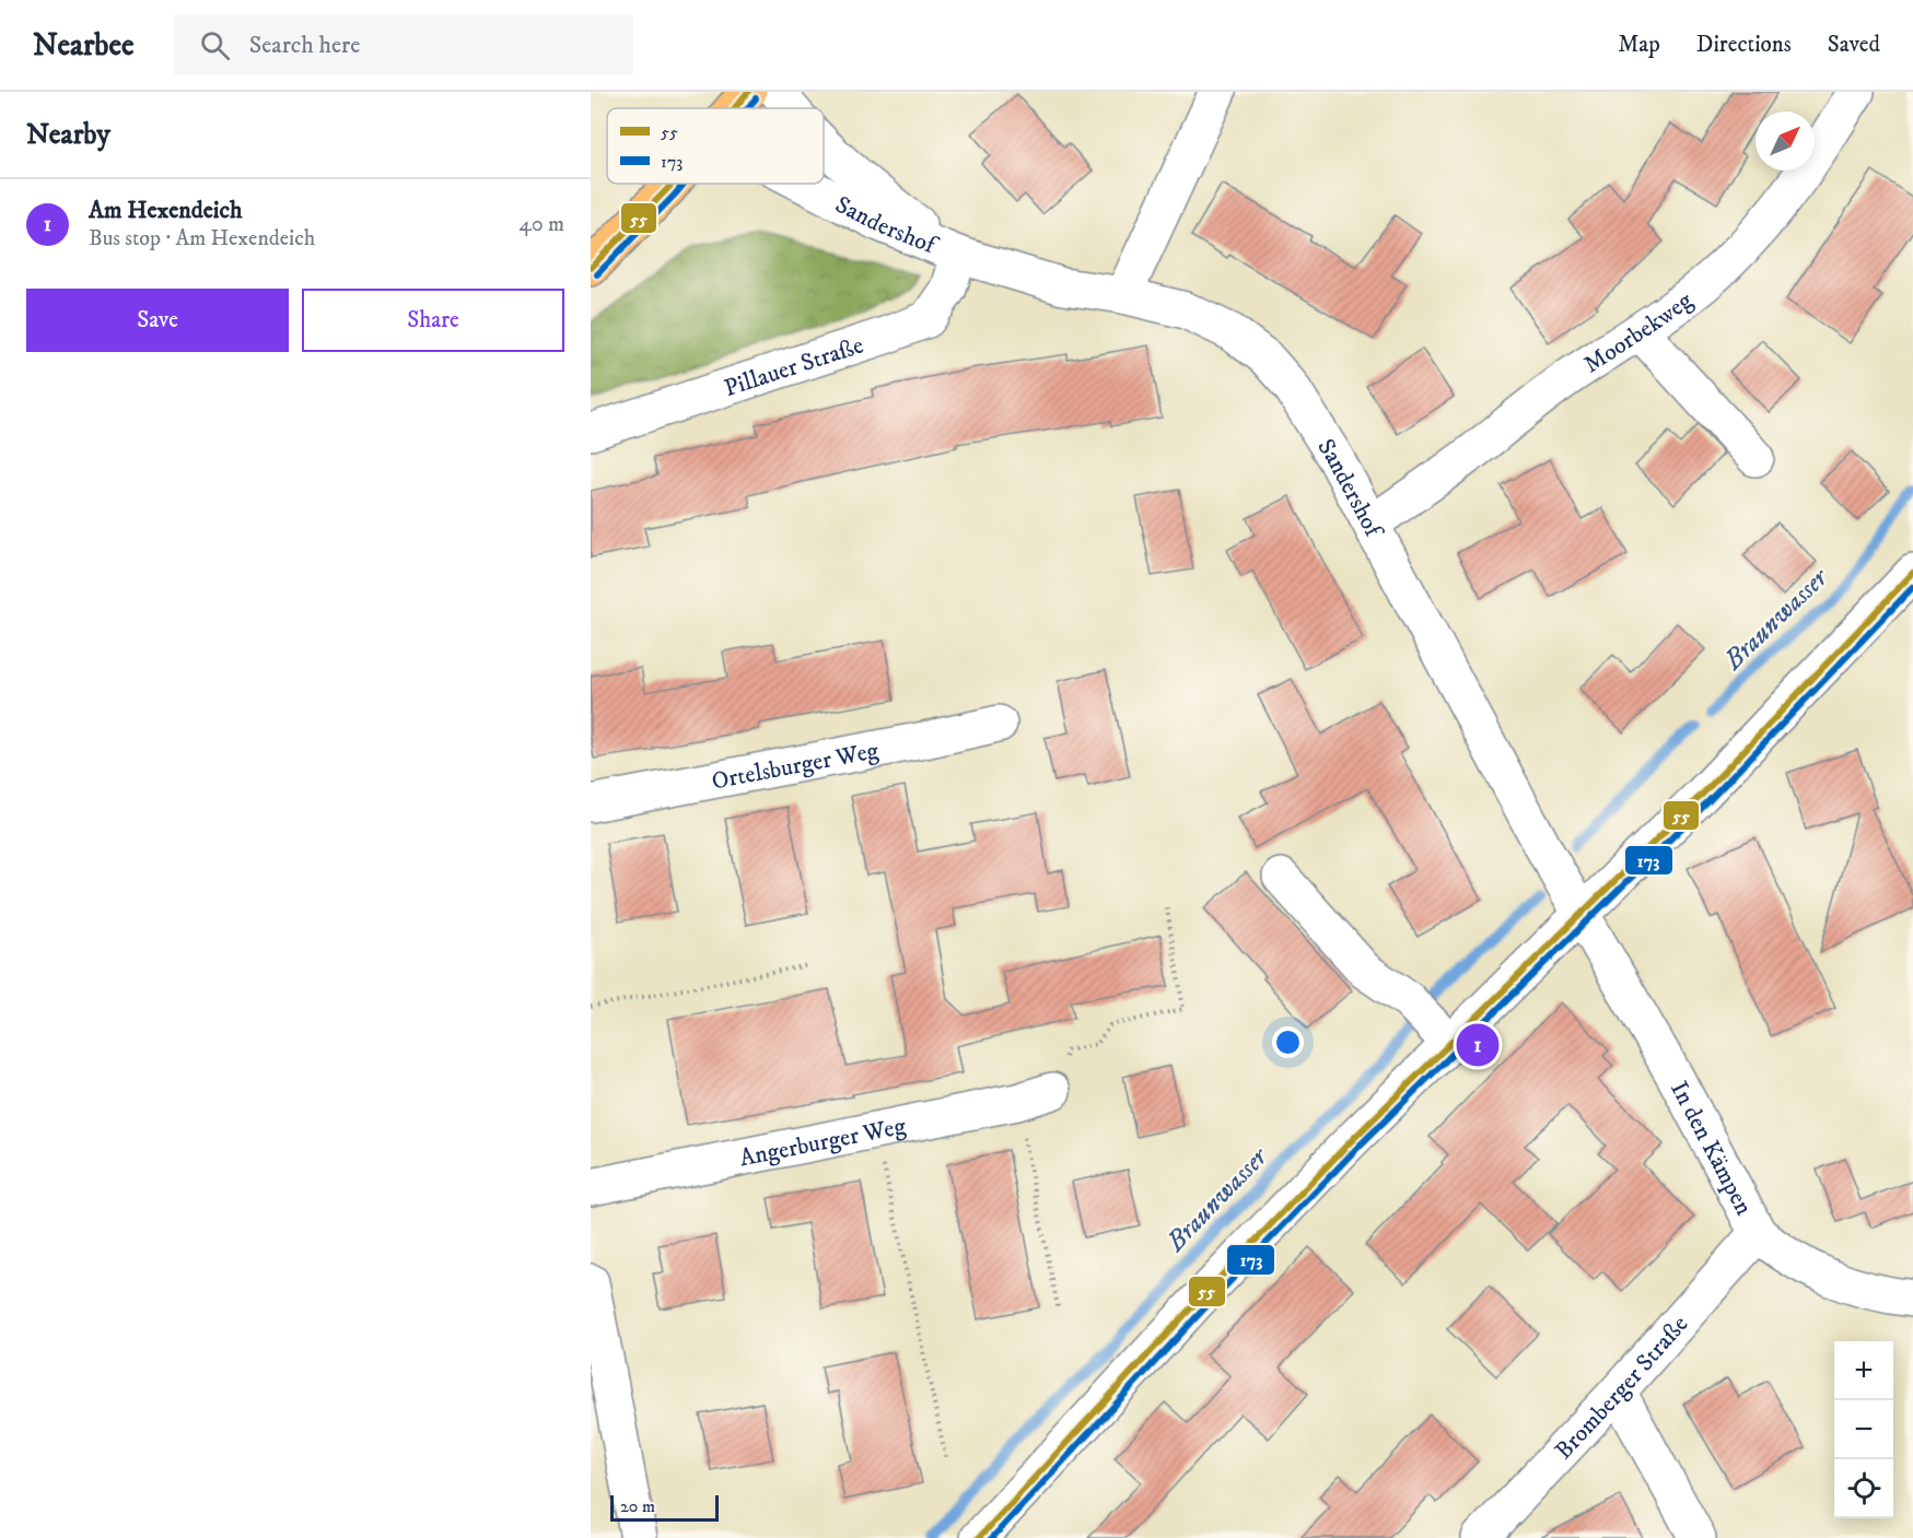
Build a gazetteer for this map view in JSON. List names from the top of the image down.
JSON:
{
  "streets": {
    "street": [
      "Sandershof",
      "Moorbekweg",
      "Pillauer Straße",
      "Ortelsburger Weg",
      "Angerburger Weg",
      "In den Kämpen",
      "Bromberger Straße"
    ]
  },
  "crossings": [
    ["Sandershof", "Moorbekweg"],
    ["Sandershof", "Pillauer Straße"],
    ["Sandershof", "In den Kämpen"],
    ["In den Kämpen", "Bromberger Straße"]
  ],
  "water": ["Braunwasser"],
  "lines": ["transit line 55", "transit line 173"],
  "legend": ["55", "173"],
  "scale_bar": "20 m",
  "north": "top right",
  "page": {
    "header": "Nearbee",
    "search": "Search here",
    "nav": ["Map", "Directions", "Saved"],
    "heading": "Nearby",
    "list": [
      {
        "mark": "1",
        "name": "Am Hexendeich",
        "note": "Bus stop · Am Hexendeich",
        "value": "40 m"
      }
    ],
    "buttons": ["Save", "Share"],
    "pins": "1",
    "map_buttons": ["+", "−"],
    "scale": "20 m"
  }
}
